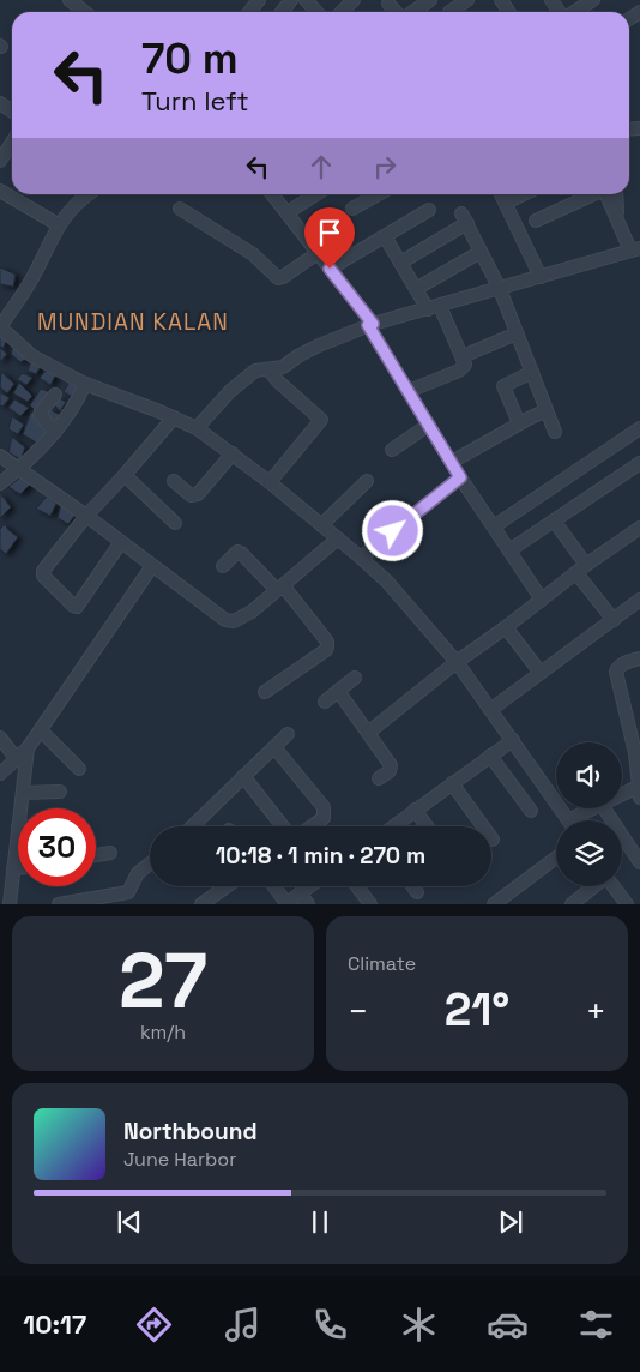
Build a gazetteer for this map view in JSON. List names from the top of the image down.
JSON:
{
  "districts": ["MUNDIAN KALAN"],
  "page": {
    "turn": ["70 m", "Turn left"],
    "limit": "30",
    "trip": "10:18 · 1 min · 270 m",
    "tile": [
      ["27", "km/h"],
      "Climate"
    ],
    "heat": ["−", "21°", "+"],
    "song": ["Northbound", "June Harbor"],
    "tabs": "10:17"
  }
}
